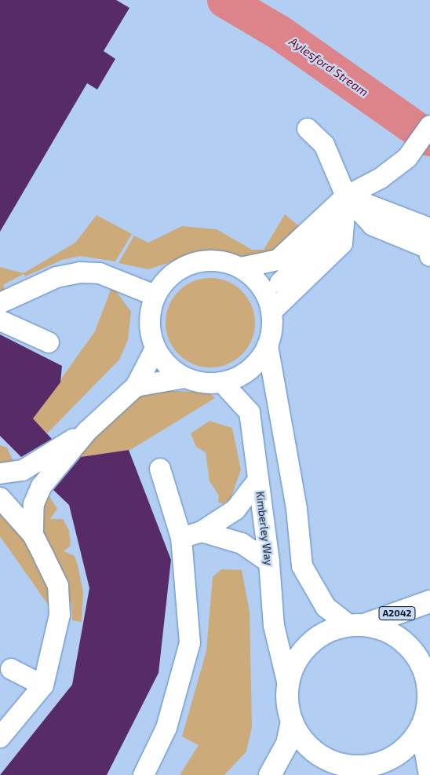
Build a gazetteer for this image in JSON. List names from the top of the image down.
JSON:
{
  "streets": {
    "main road": ["A2042"],
    "street": ["Kimberley Way"]
  },
  "water": ["Aylesford Stream"]
}
